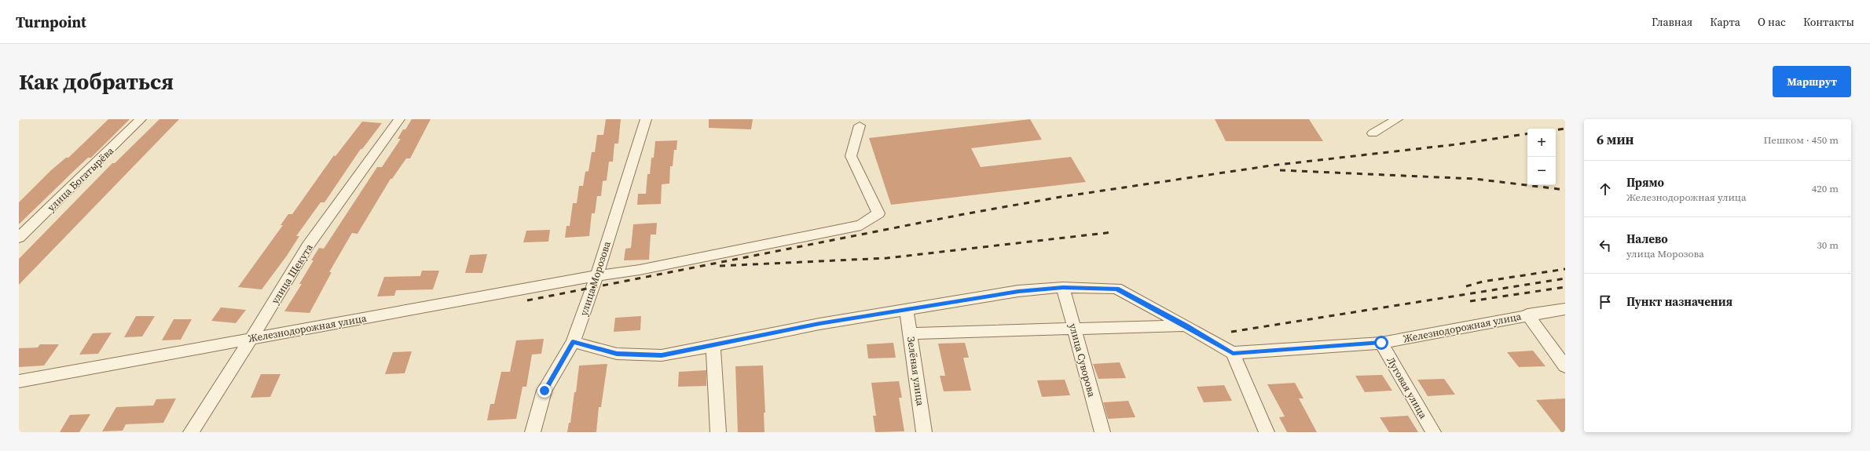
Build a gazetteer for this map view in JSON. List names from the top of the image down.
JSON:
{
  "streets": {
    "street": [
      "улица Богатырёва",
      "улица Щекута",
      "улица Морозова",
      "Железнодорожная улица",
      "улица Суворова",
      "Зелёная улица",
      "Луговая улица"
    ]
  },
  "crossings": [
    ["улица Щекута", "Железнодорожная улица"],
    ["улица Морозова", "Железнодорожная улица"],
    ["Железнодорожная улица", "Луговая улица"]
  ],
  "page": {
    "header": "Turnpoint",
    "nav": [
      "Главная",
      "Карта",
      "О нас",
      "Контакты"
    ],
    "buttons": "Маршрут",
    "title": "Как добраться",
    "heading": ["6 мин", "Пешком · 450 m"],
    "map_buttons": ["+", "−"],
    "list": [
      ["Прямо", "Железнодорожная улица", "420 m"],
      ["Налево", "улица Морозова", "30 m"],
      "Пункт назначения"
    ]
  }
}
